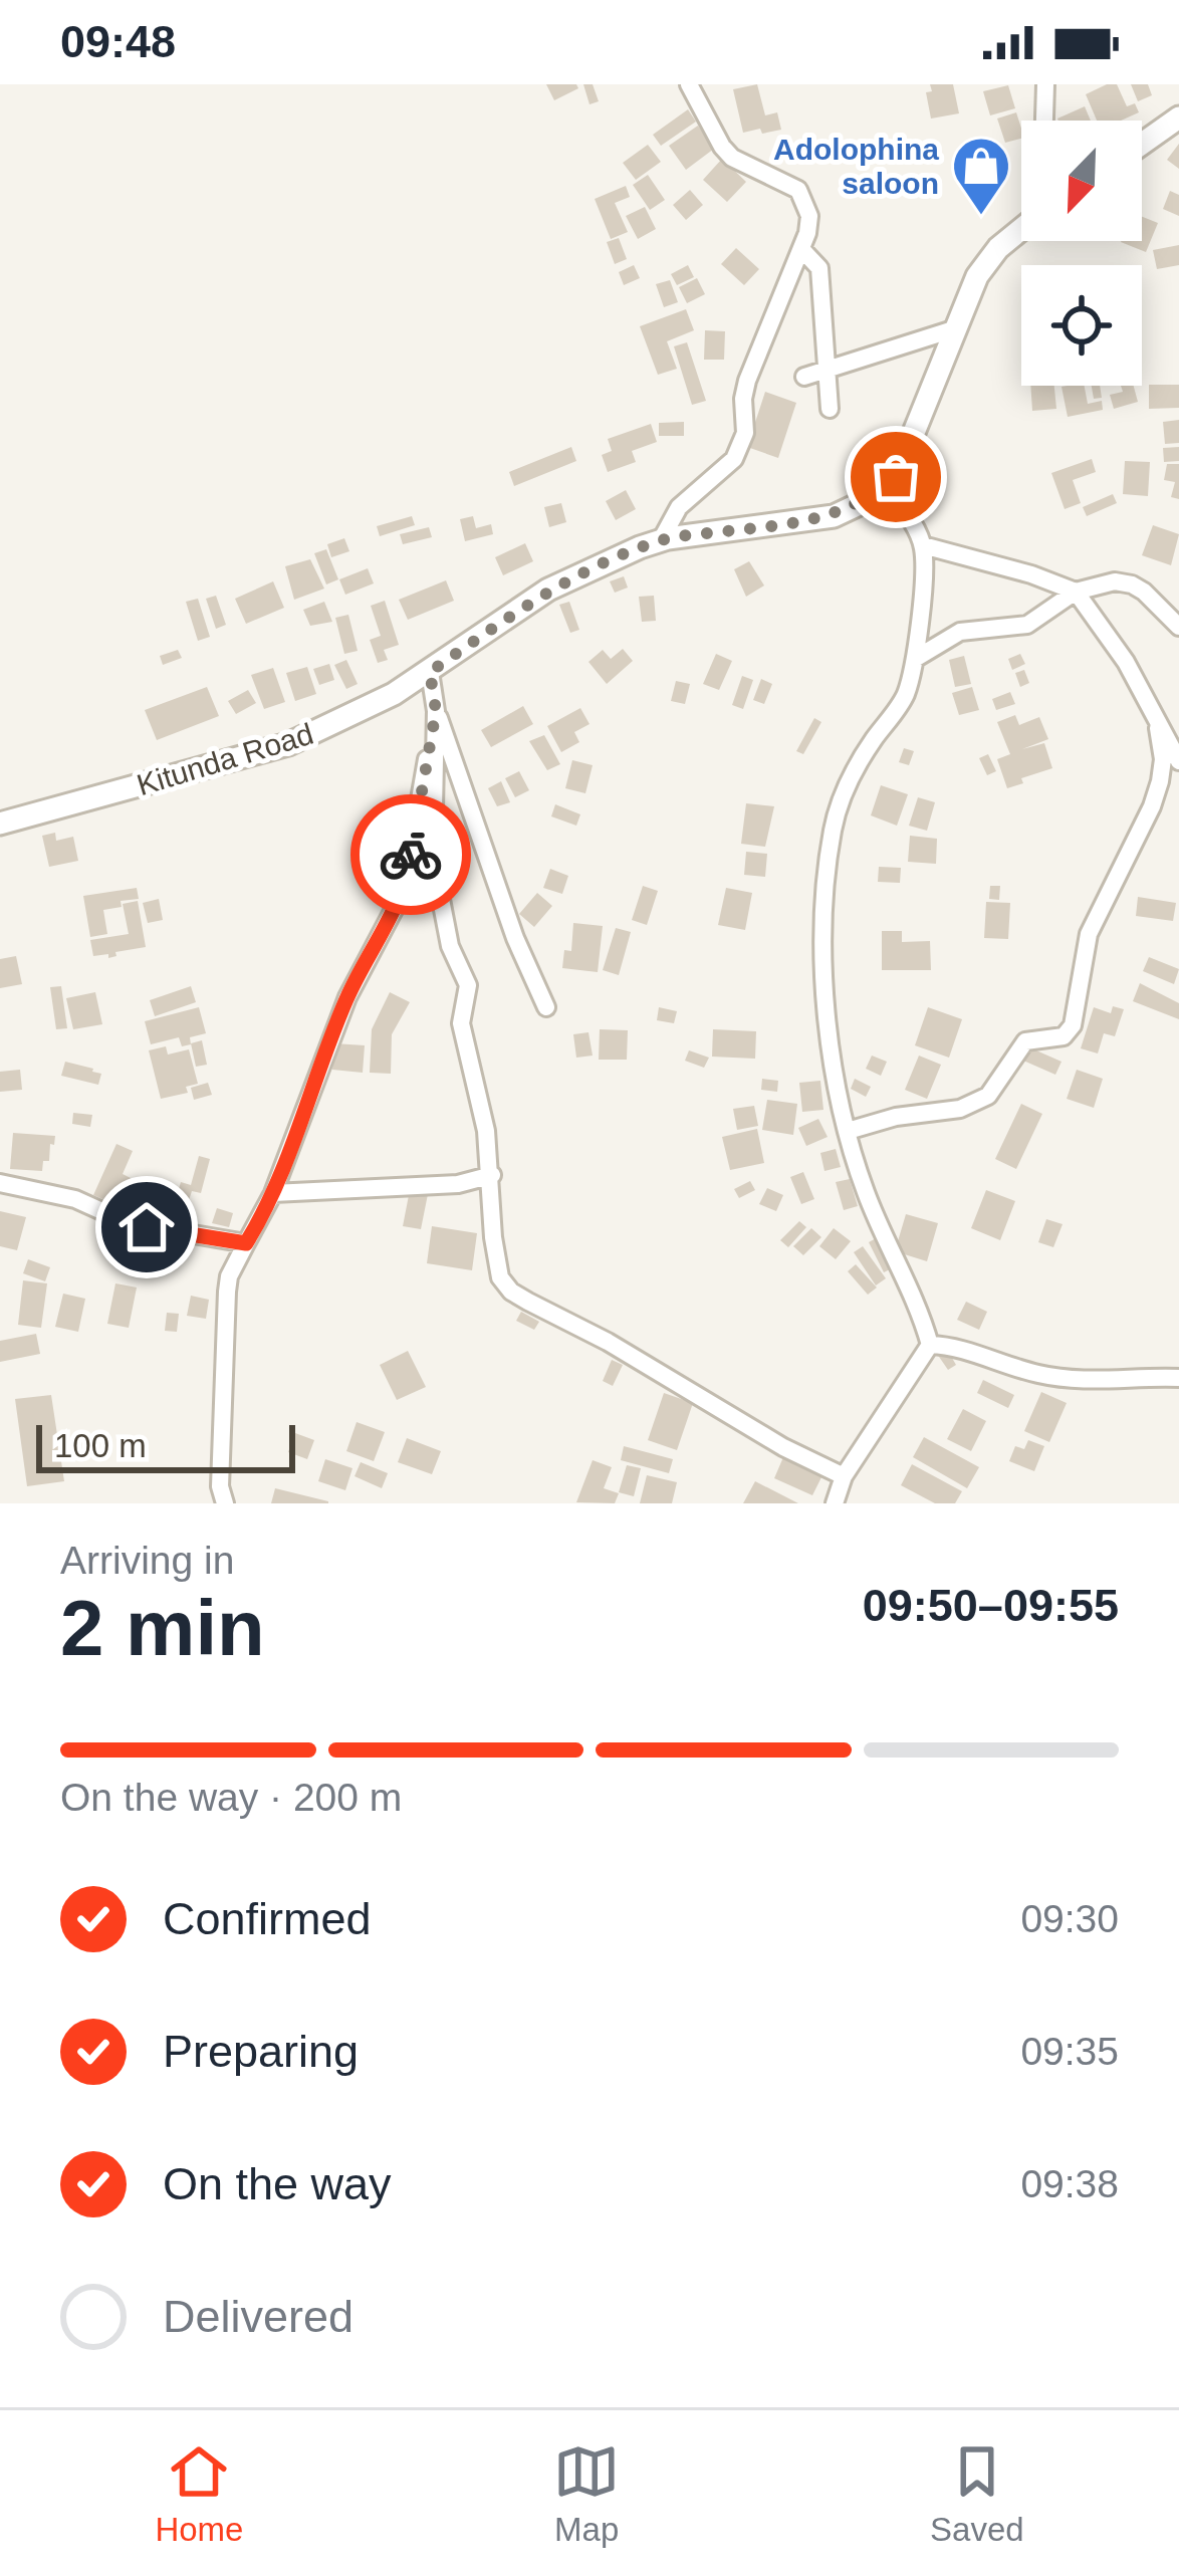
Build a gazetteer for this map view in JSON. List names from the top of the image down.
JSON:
{
  "streets": {
    "street": ["Kitunda Road"]
  },
  "places": {
    "shop": ["Adolophina saloon"]
  },
  "scale_bar": "100 m",
  "north": "bottom left",
  "page": {
    "status": "09:48",
    "scale": "100 m",
    "heading": ["2 min", "Arriving in", "09:50–09:55"],
    "bar": "On the way · 200 m",
    "list": [
      ["Confirmed", "09:30"],
      ["Preparing", "09:35"],
      ["On the way", "09:38"],
      "Delivered"
    ],
    "tabs": ["Home", "Map", "Saved"]
  }
}
